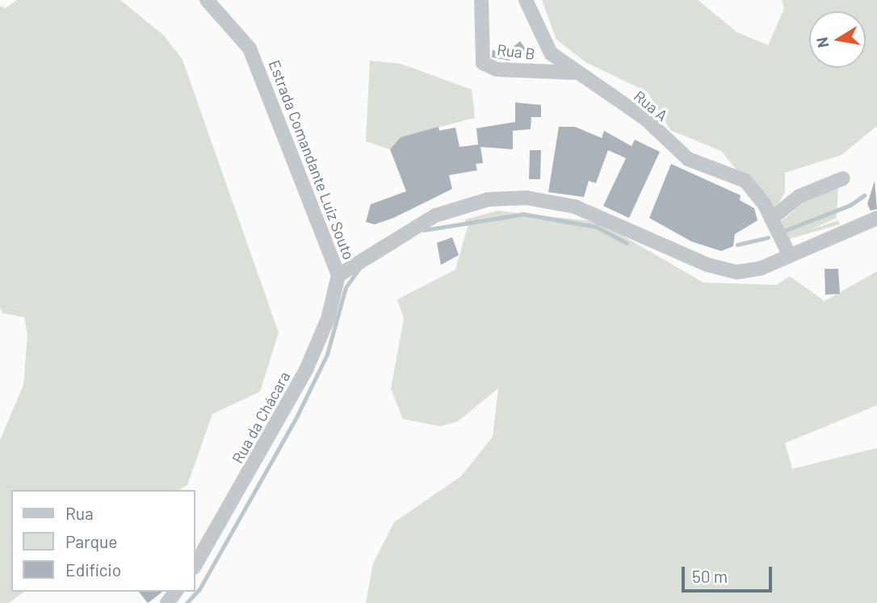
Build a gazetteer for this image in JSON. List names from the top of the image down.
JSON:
{
  "streets": {
    "street": [
      "Rua B",
      "Rua A",
      "Estrada Comandante Luiz Souto",
      "Rua da Chácara"
    ]
  },
  "crossings": [
    ["Rua B", "Rua A"],
    ["Rua A", "Estrada Comandante Luiz Souto"],
    ["Estrada Comandante Luiz Souto", "Rua da Chácara"]
  ],
  "legend": ["Rua", "Parque", "Edifício"],
  "scale_bar": "50 m",
  "north": "left"
}
